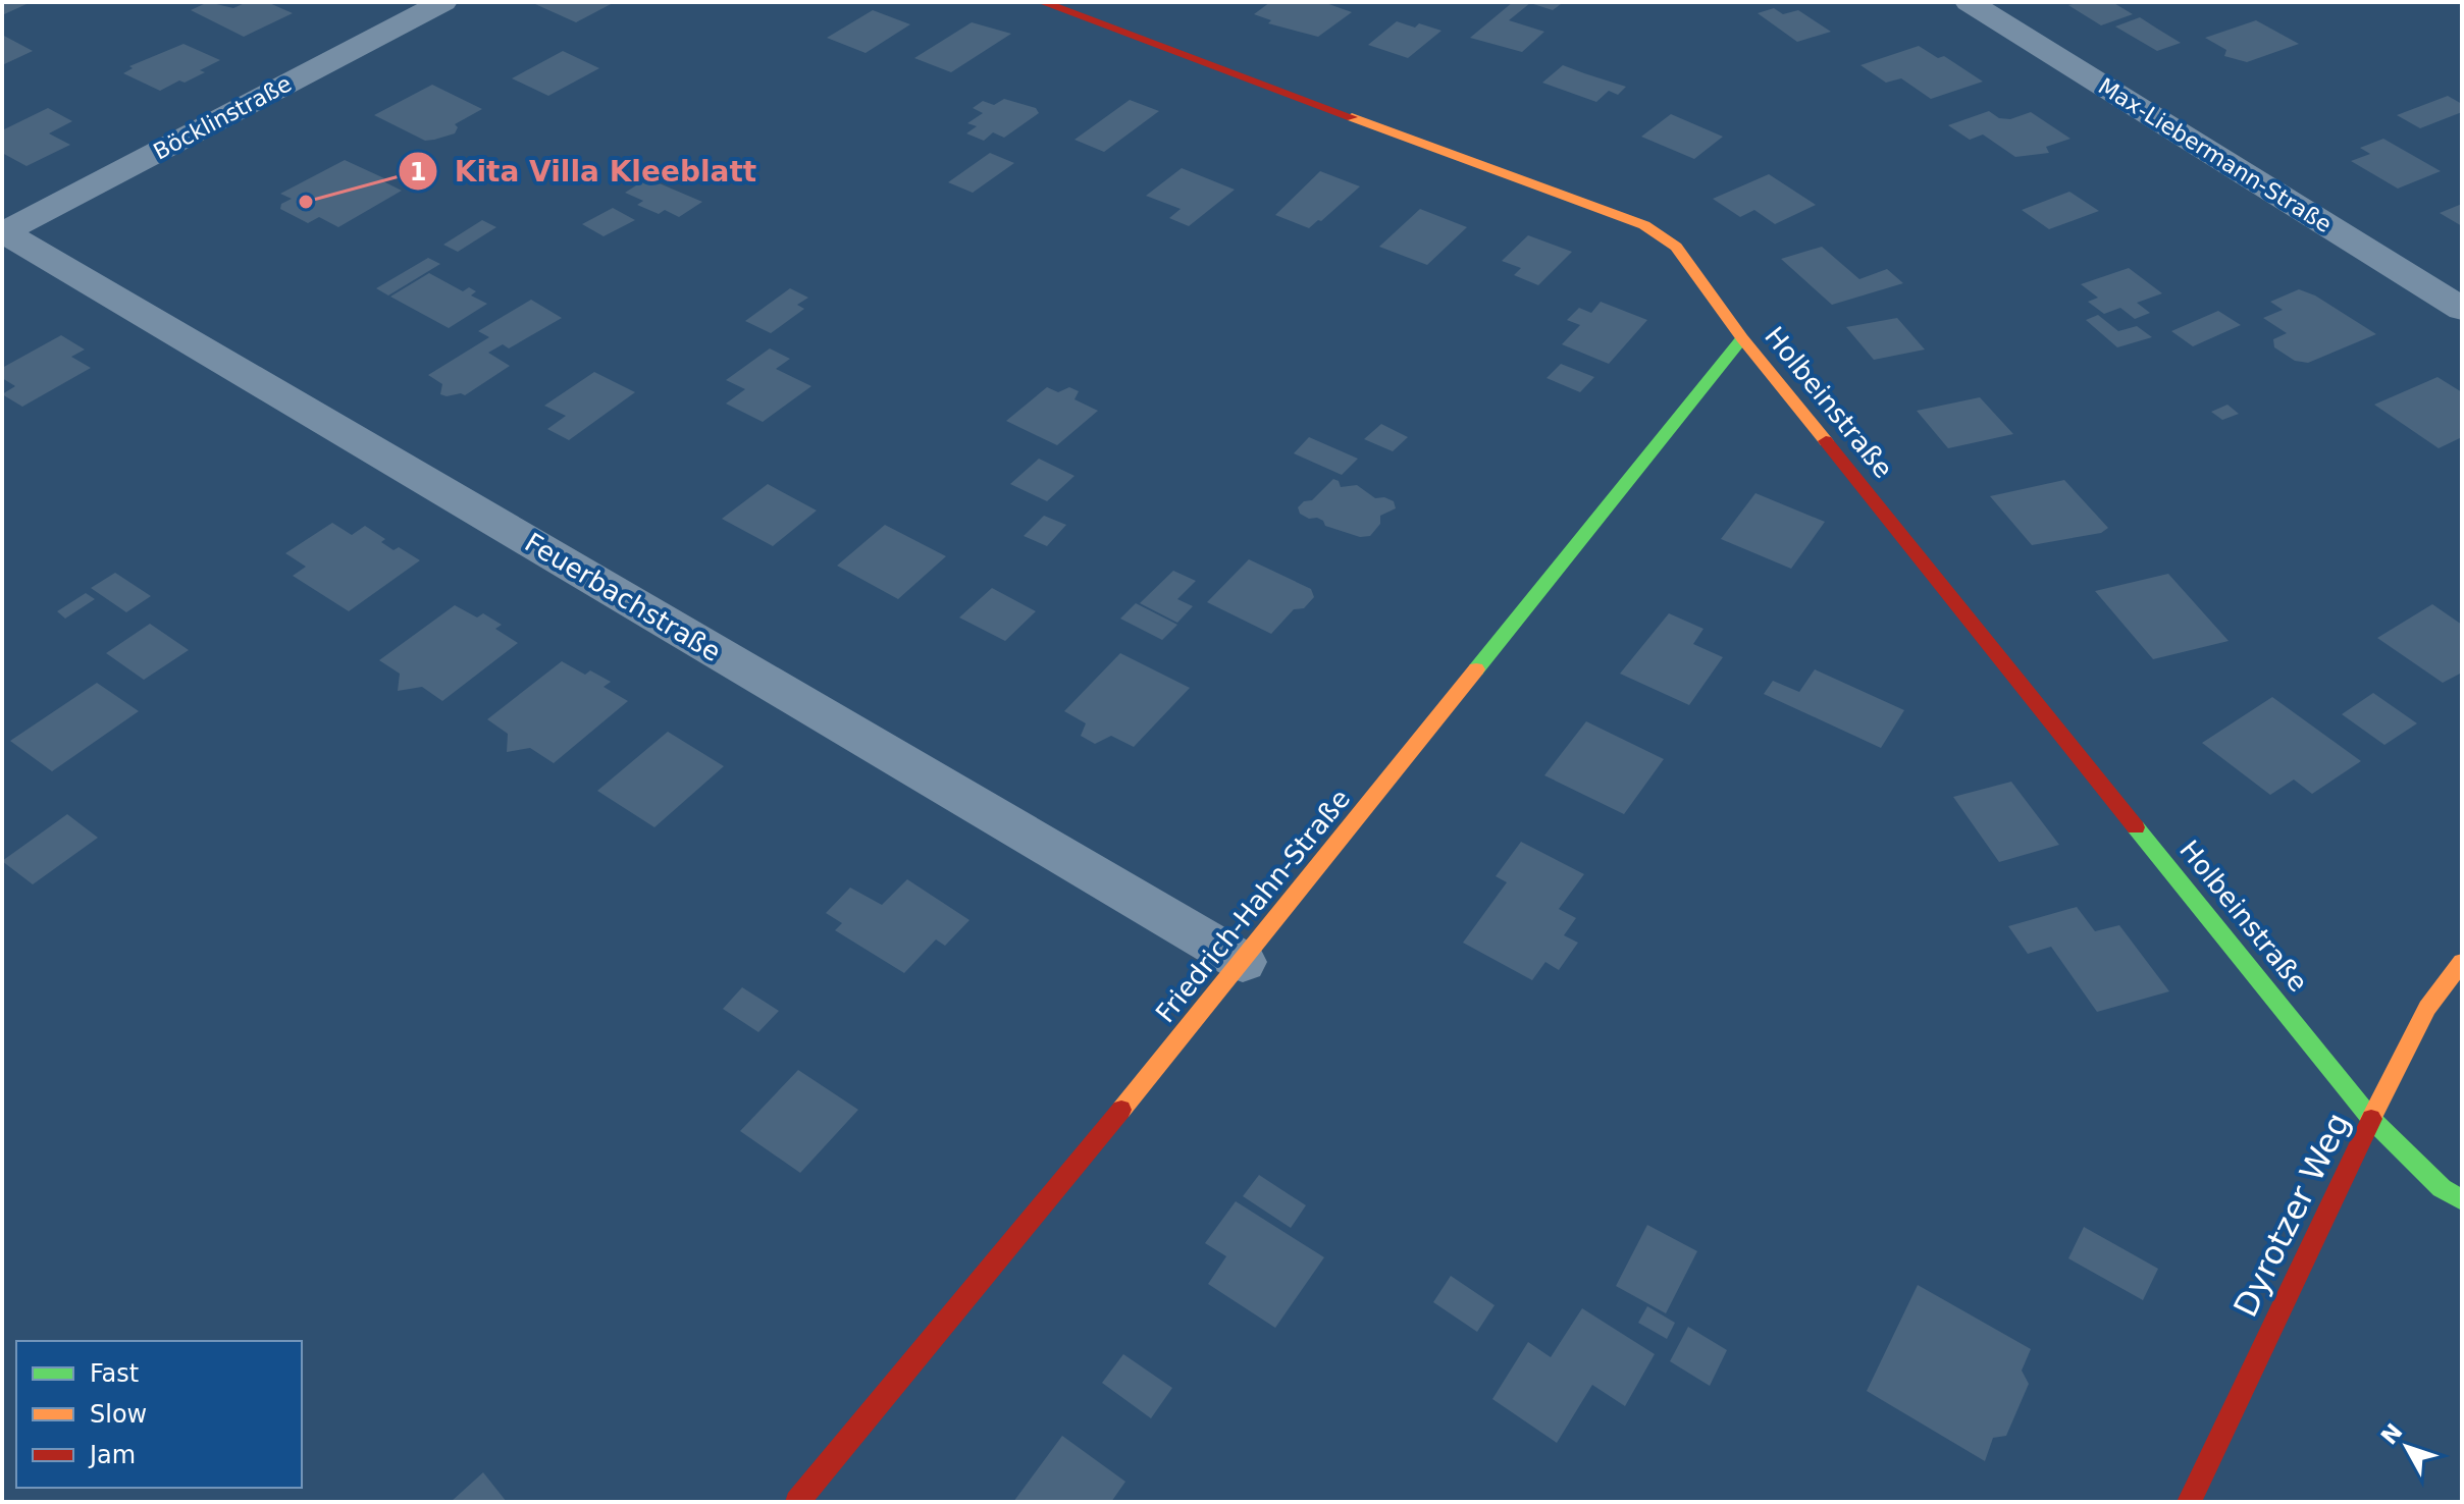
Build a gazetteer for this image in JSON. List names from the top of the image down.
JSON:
{
  "streets": {
    "street": [
      "Böcklinstraße",
      "Max-Liebermann-Straße",
      "Holbeinstraße",
      "Feuerbachstraße",
      "Friedrich-Hahn-Straße",
      "Dyrotzer Weg"
    ]
  },
  "crossings": [
    ["Böcklinstraße", "Feuerbachstraße"],
    ["Holbeinstraße", "Friedrich-Hahn-Straße"],
    ["Holbeinstraße", "Dyrotzer Weg"],
    ["Feuerbachstraße", "Friedrich-Hahn-Straße"]
  ],
  "places": ["Kita Villa Kleeblatt"],
  "legend": ["Fast", "Slow", "Jam"],
  "north": "top left"
}
